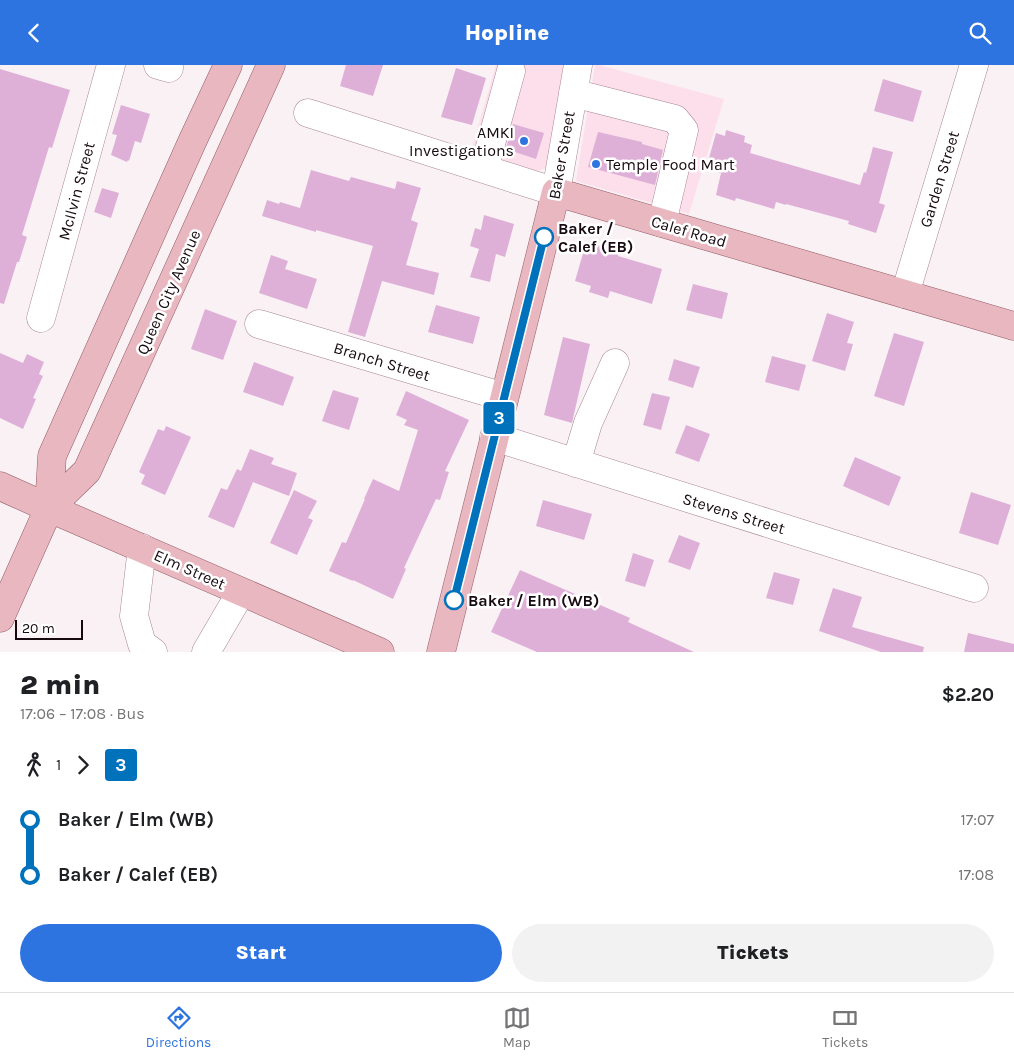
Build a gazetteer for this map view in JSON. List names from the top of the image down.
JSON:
{
  "streets": {
    "main road": [
      "Baker Street",
      "Calef Road",
      "Queen City Avenue",
      "Elm Street"
    ],
    "street": [
      "Garden Street",
      "McIlvin Street",
      "Branch Street",
      "Stevens Street"
    ]
  },
  "crossings": [
    ["Baker Street", "Calef Road"],
    ["Baker Street", "Branch Street"],
    ["Baker Street", "Stevens Street"],
    ["Garden Street", "Calef Road"],
    ["Queen City Avenue", "Elm Street"]
  ],
  "places": [
    "AMKI Investigations",
    "Temple Food Mart",
    "Baker / Calef (EB)",
    "Baker / Elm (WB)"
  ],
  "lines": ["bus line 3"],
  "scale_bar": "20 m",
  "page": {
    "header": "Hopline",
    "on_map": "3",
    "scale": "20 m",
    "heading": ["2 min", "17:06 – 17:08 · Bus", "$2.20"],
    "legs": ["1", "3"],
    "list": [
      {
        "name": "Baker / Elm (WB)",
        "value": "17:07"
      },
      {
        "name": "Baker / Calef (EB)",
        "value": "17:08"
      }
    ],
    "buttons": ["Start", "Tickets"],
    "tabs": ["Directions", "Map", "Tickets"]
  }
}
